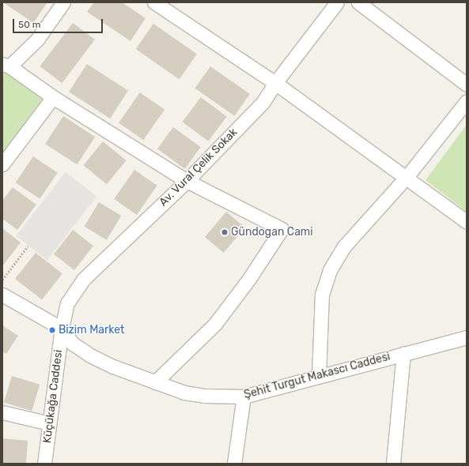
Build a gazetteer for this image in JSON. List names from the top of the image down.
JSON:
{
  "streets": {
    "street": ["Av. Vural Çelik Sokak", "Şehit Turgut Makascı Caddesi", "Küçükağa Caddesi"]
  },
  "crossings": [
    ["Av. Vural Çelik Sokak", "Şehit Turgut Makascı Caddesi"],
    ["Av. Vural Çelik Sokak", "Küçükağa Caddesi"],
    ["Şehit Turgut Makascı Caddesi", "Küçükağa Caddesi"]
  ],
  "places": ["Gündogan Cami", "Bizim Market"],
  "scale_bar": "50 m"
}
